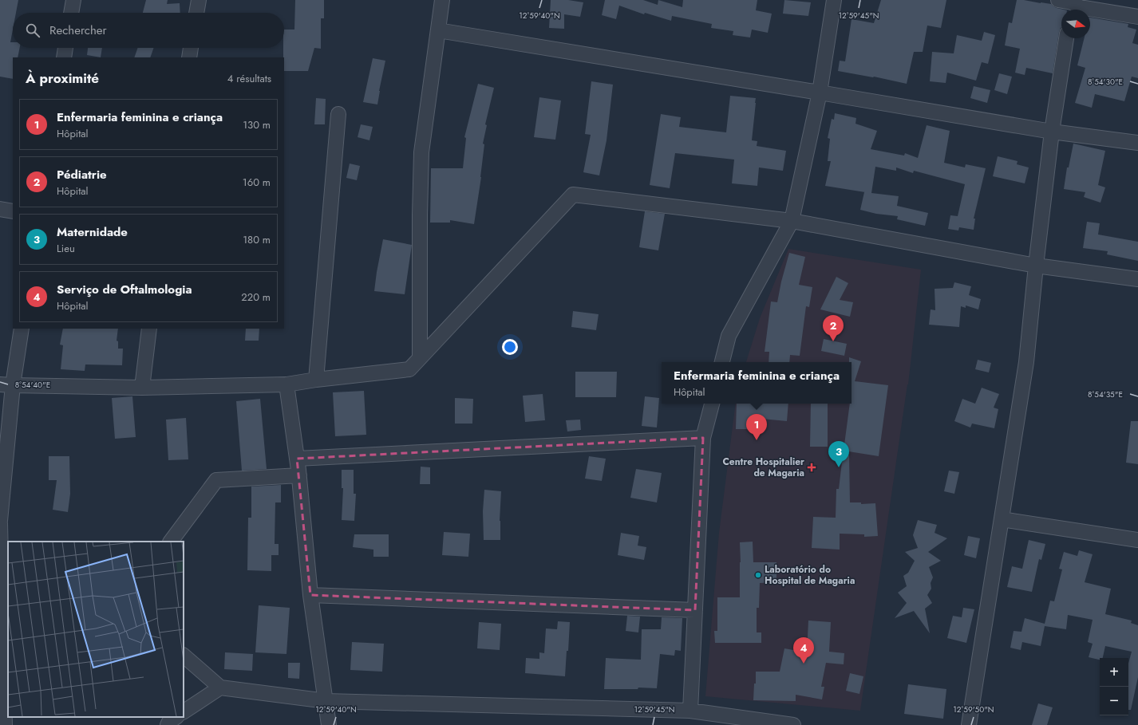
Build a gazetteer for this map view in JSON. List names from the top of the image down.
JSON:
{
  "places": {
    "health": ["Centre Hospitalier de Magaria"],
    "other": ["Laboratório do Hospital de Magaria"]
  },
  "north": "right",
  "page": {
    "search": "Rechercher",
    "heading": ["À proximité", "4 résultats"],
    "list": [
      {
        "mark": "1",
        "name": "Enfermaria feminina e criança",
        "note": "Hôpital",
        "value": "130 m"
      },
      {
        "mark": "2",
        "name": "Pédiatrie",
        "note": "Hôpital",
        "value": "160 m"
      },
      {
        "mark": "3",
        "name": "Maternidade",
        "note": "Lieu",
        "value": "180 m"
      },
      {
        "mark": "4",
        "name": "Serviço de Oftalmologia",
        "note": "Hôpital",
        "value": "220 m"
      }
    ],
    "pins": [
      "2",
      "1",
      "3",
      "4"
    ],
    "popup": ["Enfermaria feminina e criança", "Hôpital"],
    "map_buttons": ["+", "−"]
  },
  "coordinates": [
    "12°59'40\"N",
    "12°59'45\"N",
    "8°54'30\"E",
    "8°54'40\"E",
    "8°54'35\"E",
    "12°59'50\"N"
  ]
}
